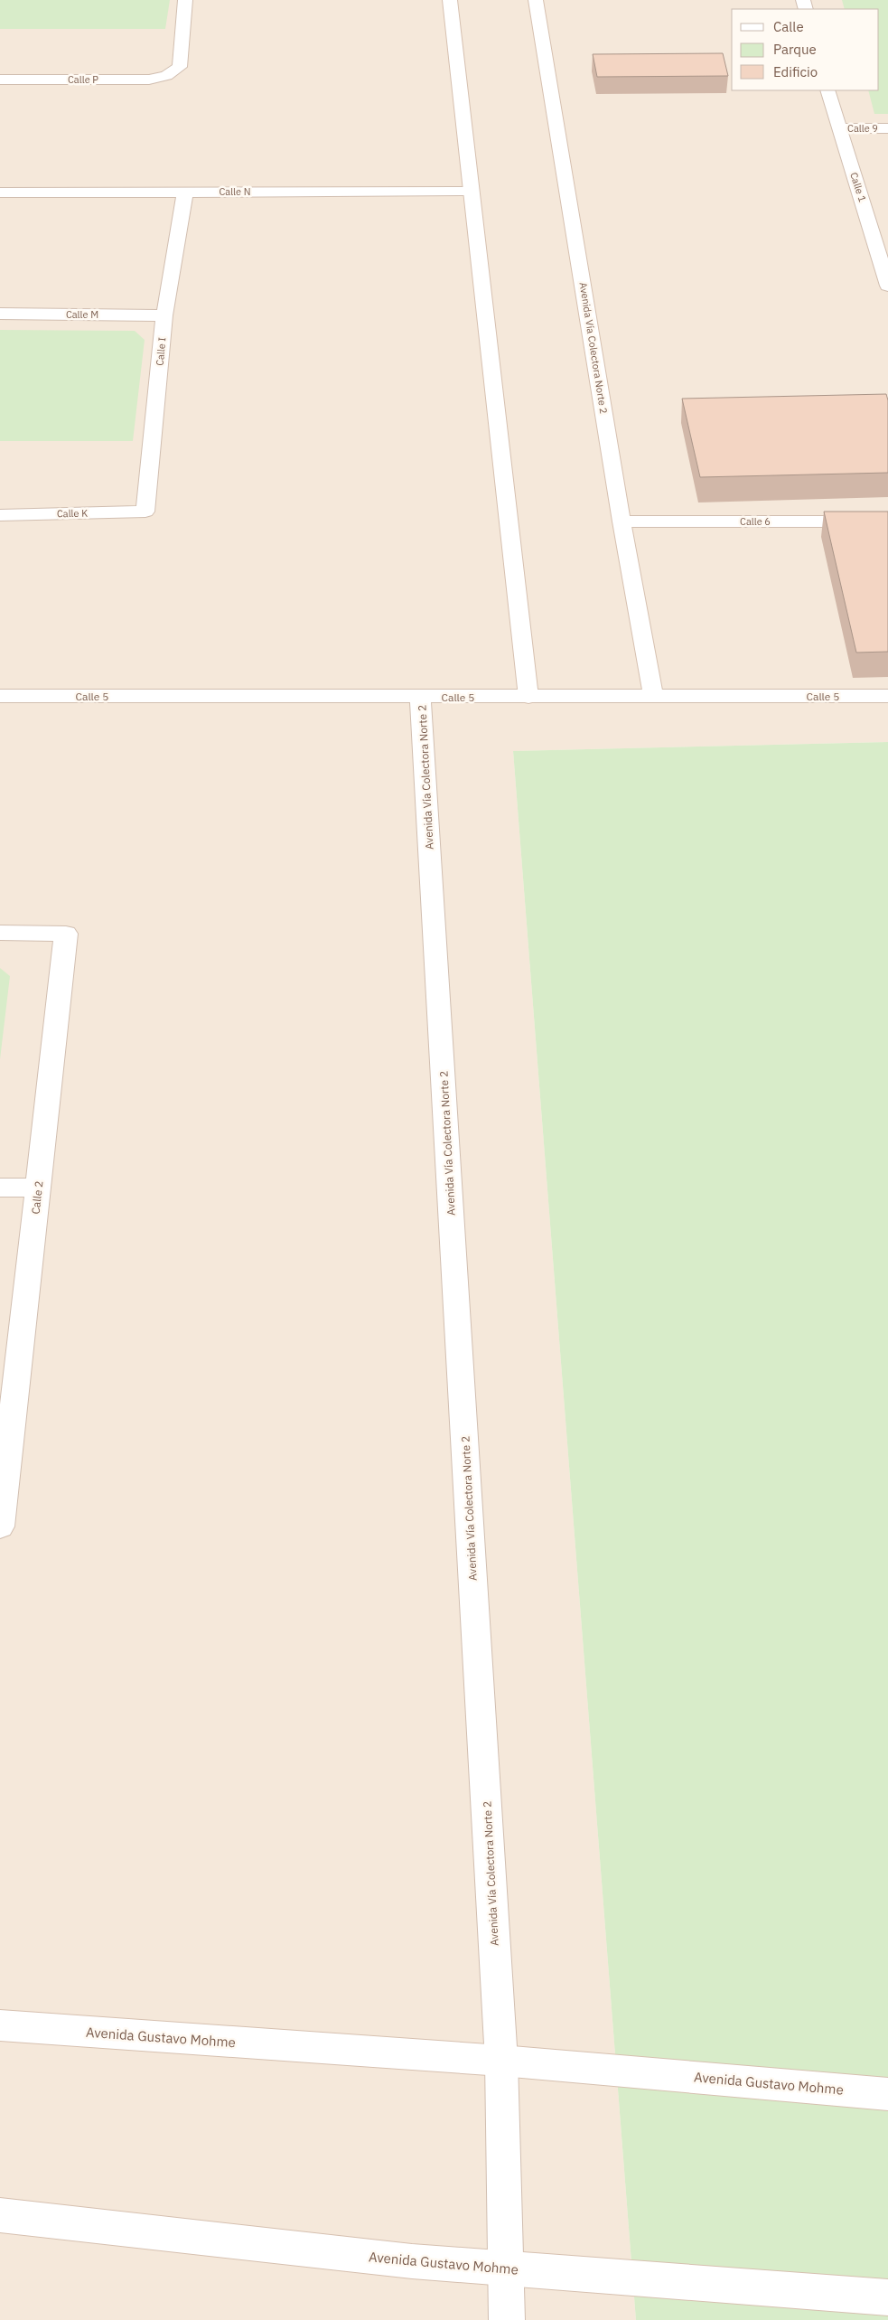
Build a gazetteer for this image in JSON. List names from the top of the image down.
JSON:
{
  "streets": {
    "street": [
      "Calle P",
      "Calle 9",
      "Calle 1",
      "Calle N",
      "Calle M",
      "Avenida Vía Colectora Norte 2",
      "Calle I",
      "Calle K",
      "Calle 6",
      "Calle 5",
      "Calle 2",
      "Avenida Gustavo Mohme"
    ]
  },
  "crossings": [
    ["Calle 9", "Calle 1"],
    ["Calle N", "Calle I"],
    ["Calle M", "Calle I"],
    ["Avenida Vía Colectora Norte 2", "Calle 6"],
    ["Avenida Vía Colectora Norte 2", "Calle 5"],
    ["Avenida Vía Colectora Norte 2", "Avenida Gustavo Mohme"],
    ["Calle I", "Calle K"]
  ],
  "legend": ["Calle", "Parque", "Edificio"]
}
